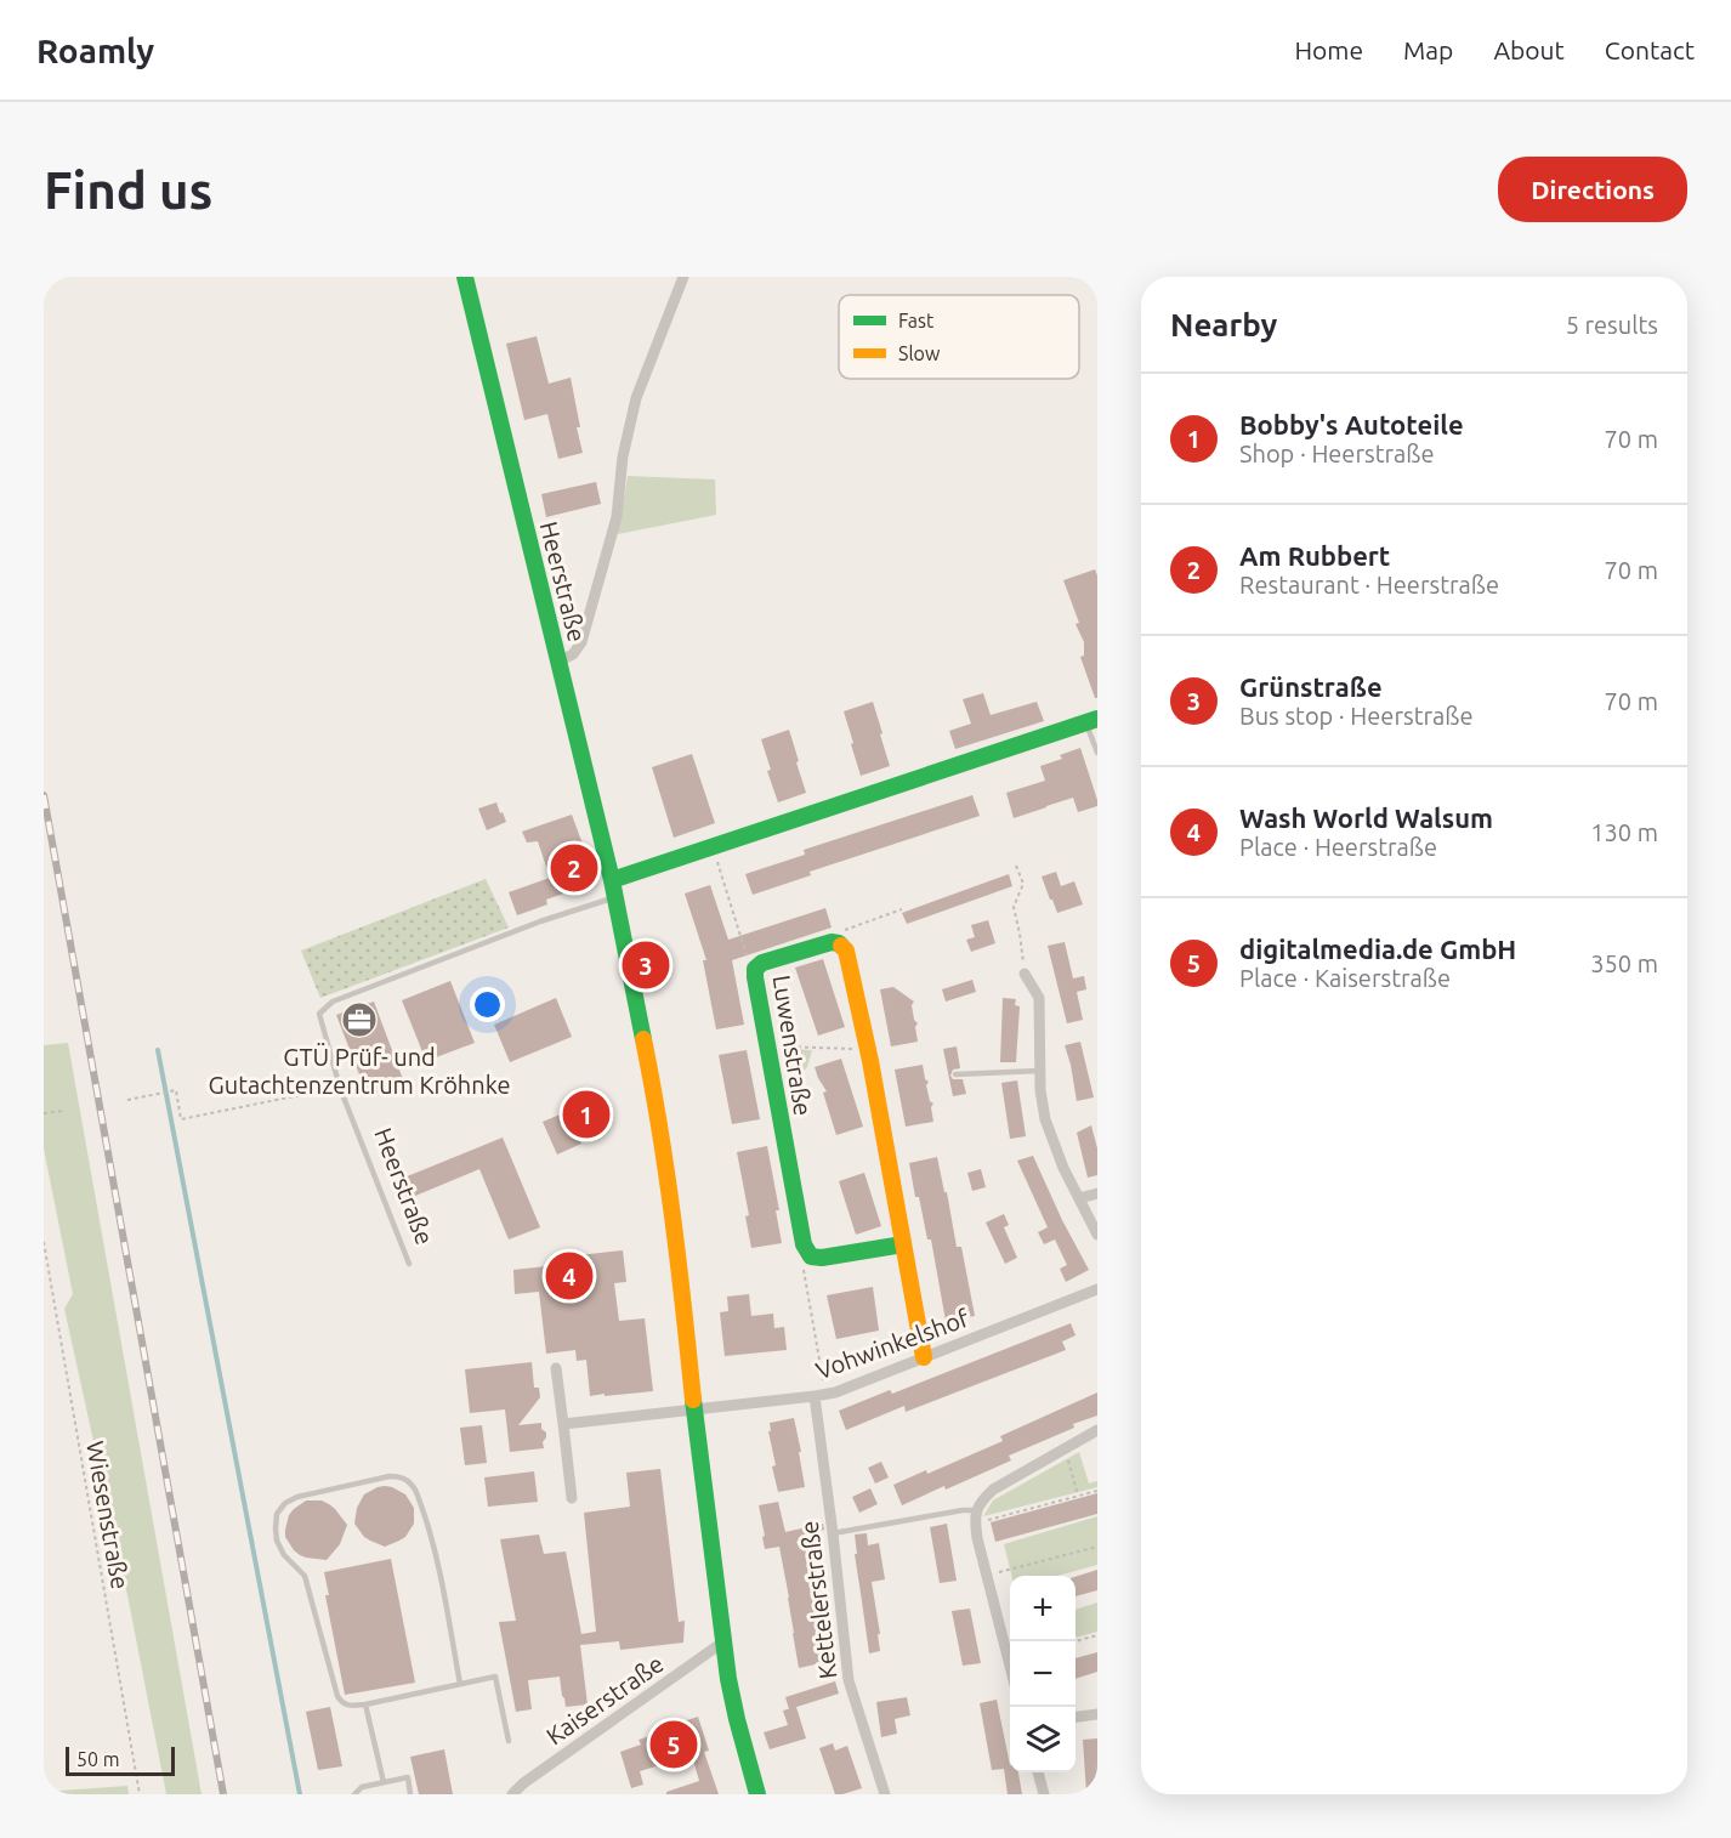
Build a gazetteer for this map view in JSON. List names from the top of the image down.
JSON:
{
  "streets": {
    "main road": ["Heerstraße", "Luwenstraße"],
    "street": ["Vohwinkelshof", "Kettelerstraße", "Kaiserstraße"],
    "path": ["Wiesenstraße"]
  },
  "crossings": [
    ["Heerstraße", "Vohwinkelshof"],
    ["Heerstraße", "Kaiserstraße"],
    ["Vohwinkelshof", "Kettelerstraße"]
  ],
  "places": {
    "office": ["GTÜ Prüf- und Gutachtenzentrum Kröhnke"]
  },
  "legend": ["Fast", "Slow"],
  "scale_bar": "50 m",
  "page": {
    "header": "Roamly",
    "nav": [
      "Home",
      "Map",
      "About",
      "Contact"
    ],
    "buttons": "Directions",
    "title": "Find us",
    "heading": ["Nearby", "5 results"],
    "list": [
      {
        "mark": "1",
        "name": "Bobby's Autoteile",
        "note": "Shop · Heerstraße",
        "value": "70 m"
      },
      {
        "mark": "2",
        "name": "Am Rubbert",
        "note": "Restaurant · Heerstraße",
        "value": "70 m"
      },
      {
        "mark": "3",
        "name": "Grünstraße",
        "note": "Bus stop · Heerstraße",
        "value": "70 m"
      },
      {
        "mark": "4",
        "name": "Wash World Walsum",
        "note": "Place · Heerstraße",
        "value": "130 m"
      },
      {
        "mark": "5",
        "name": "digitalmedia.de GmbH",
        "note": "Place · Kaiserstraße",
        "value": "350 m"
      }
    ],
    "pins": [
      "2",
      "3",
      "1",
      "4",
      "5"
    ],
    "map_buttons": ["+", "−"],
    "scale": "50 m"
  }
}
